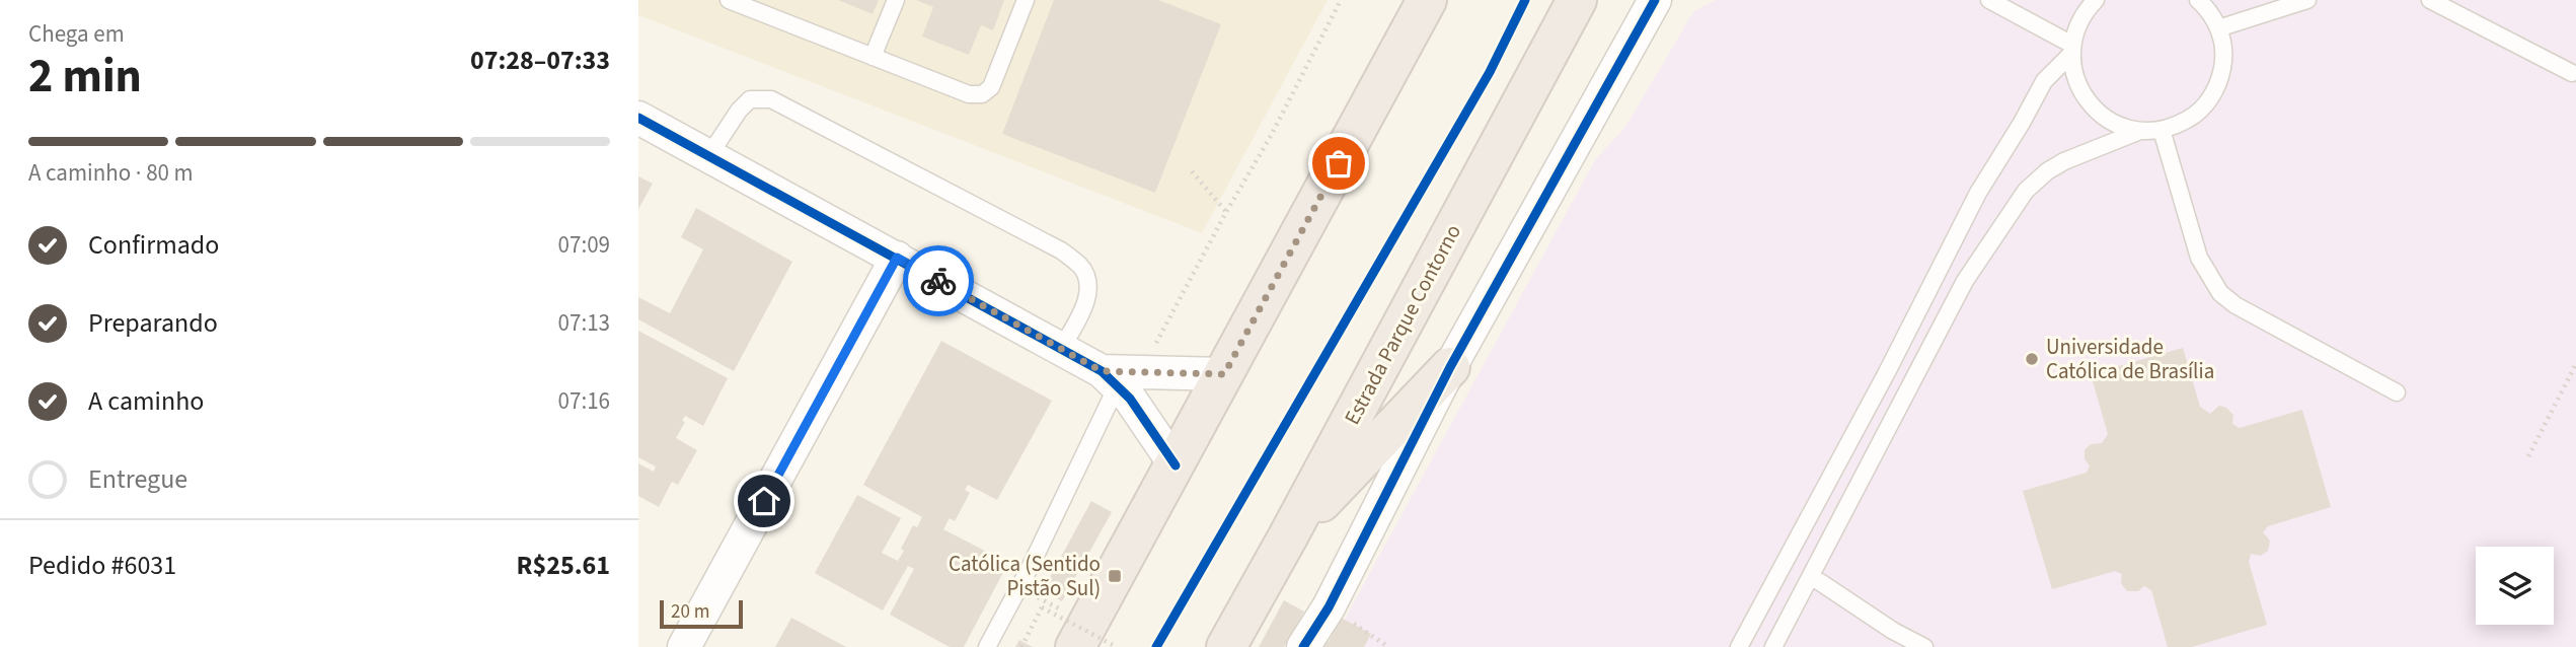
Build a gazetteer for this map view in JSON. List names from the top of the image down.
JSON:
{
  "streets": {
    "highway": ["Estrada Parque Contorno"]
  },
  "places": {
    "other": ["Universidade Católica de Brasília"],
    "transit": ["Católica (Sentido Pistão Sul)"]
  },
  "scale_bar": "20 m",
  "page": {
    "heading": ["2 min", "Chega em", "07:28–07:33"],
    "panel": ["Pedido #6031", "R$25.61"],
    "bar": "A caminho · 80 m",
    "list": [
      ["Confirmado", "07:09"],
      ["Preparando", "07:13"],
      ["A caminho", "07:16"],
      "Entregue"
    ],
    "scale": "20 m"
  }
}
